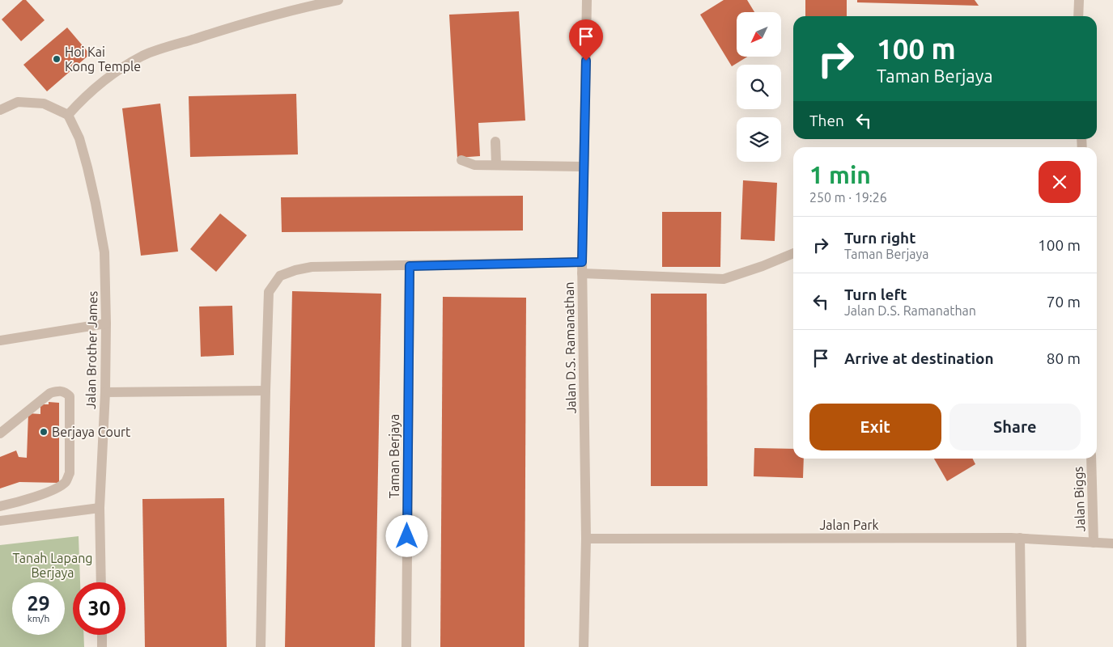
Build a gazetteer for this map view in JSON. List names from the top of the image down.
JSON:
{
  "streets": {
    "street": [
      "Jalan D.S. Ramanathan",
      "Jalan Brother James",
      "Taman Berjaya",
      "Jalan Biggs",
      "Jalan Park"
    ]
  },
  "crossings": [
    ["Jalan D.S. Ramanathan", "Jalan Park"],
    ["Jalan Biggs", "Jalan Park"]
  ],
  "parks": ["Tanah Lapang Berjaya"],
  "places": ["Hoi Kai Kong Temple", "Berjaya Court"],
  "north": "bottom left",
  "page": {
    "turn": ["100 m", "Taman Berjaya"],
    "then": "Then",
    "heading": ["1 min", "250 m · 19:26"],
    "list": [
      {
        "name": "Turn right",
        "note": "Taman Berjaya",
        "value": "100 m"
      },
      {
        "name": "Turn left",
        "note": "Jalan D.S. Ramanathan",
        "value": "70 m"
      },
      {
        "name": "Arrive at destination",
        "value": "80 m"
      }
    ],
    "buttons": ["Exit", "Share"],
    "speed": "29 km/h",
    "limit": "30"
  }
}
